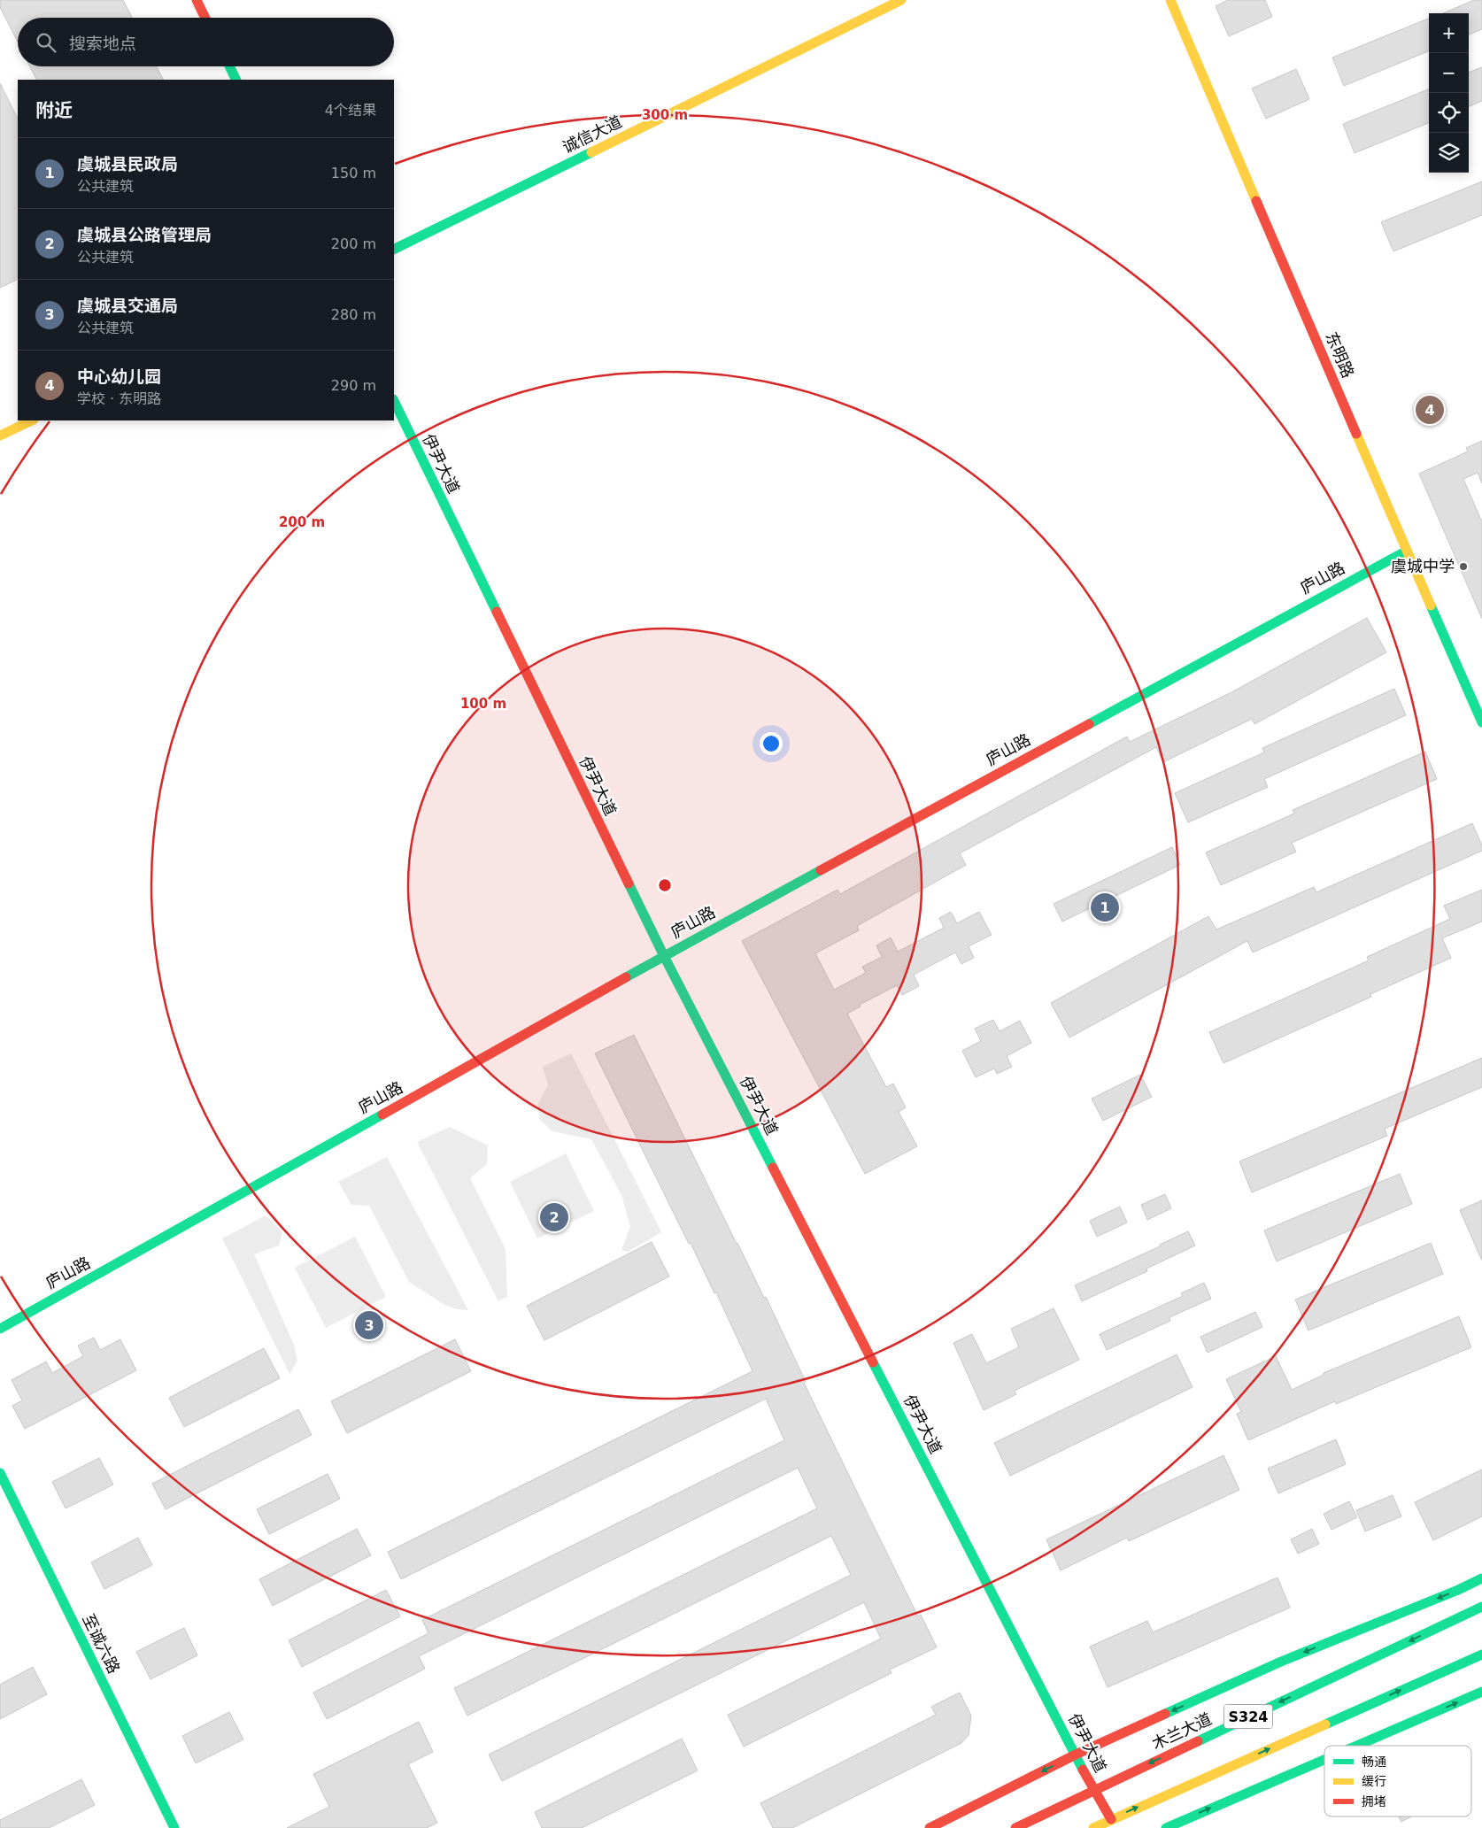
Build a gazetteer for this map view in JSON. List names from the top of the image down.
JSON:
{
  "streets": {
    "main road": [
      "诚信大道",
      "东明路",
      "伊尹大道",
      "庐山路",
      "至诚六路",
      "S324",
      "木兰大道"
    ]
  },
  "crossings": [
    ["东明路", "庐山路"],
    ["伊尹大道", "庐山路"],
    ["伊尹大道", "S324"],
    ["伊尹大道", "木兰大道"]
  ],
  "places": ["虞城中学"],
  "legend": ["畅通", "缓行", "拥堵"],
  "page": {
    "map_buttons": ["+", "−"],
    "search": "搜索地点",
    "heading": ["附近", "4个结果"],
    "list": [
      {
        "mark": "1",
        "name": "虞城县民政局",
        "note": "公共建筑",
        "value": "150 m"
      },
      {
        "mark": "2",
        "name": "虞城县公路管理局",
        "note": "公共建筑",
        "value": "200 m"
      },
      {
        "mark": "3",
        "name": "虞城县交通局",
        "note": "公共建筑",
        "value": "280 m"
      },
      {
        "mark": "4",
        "name": "中心幼儿园",
        "note": "学校 · 东明路",
        "value": "290 m"
      }
    ],
    "pins": [
      "4",
      "1",
      "2",
      "3"
    ]
  },
  "rings": ["300 m", "200 m", "100 m"]
}
